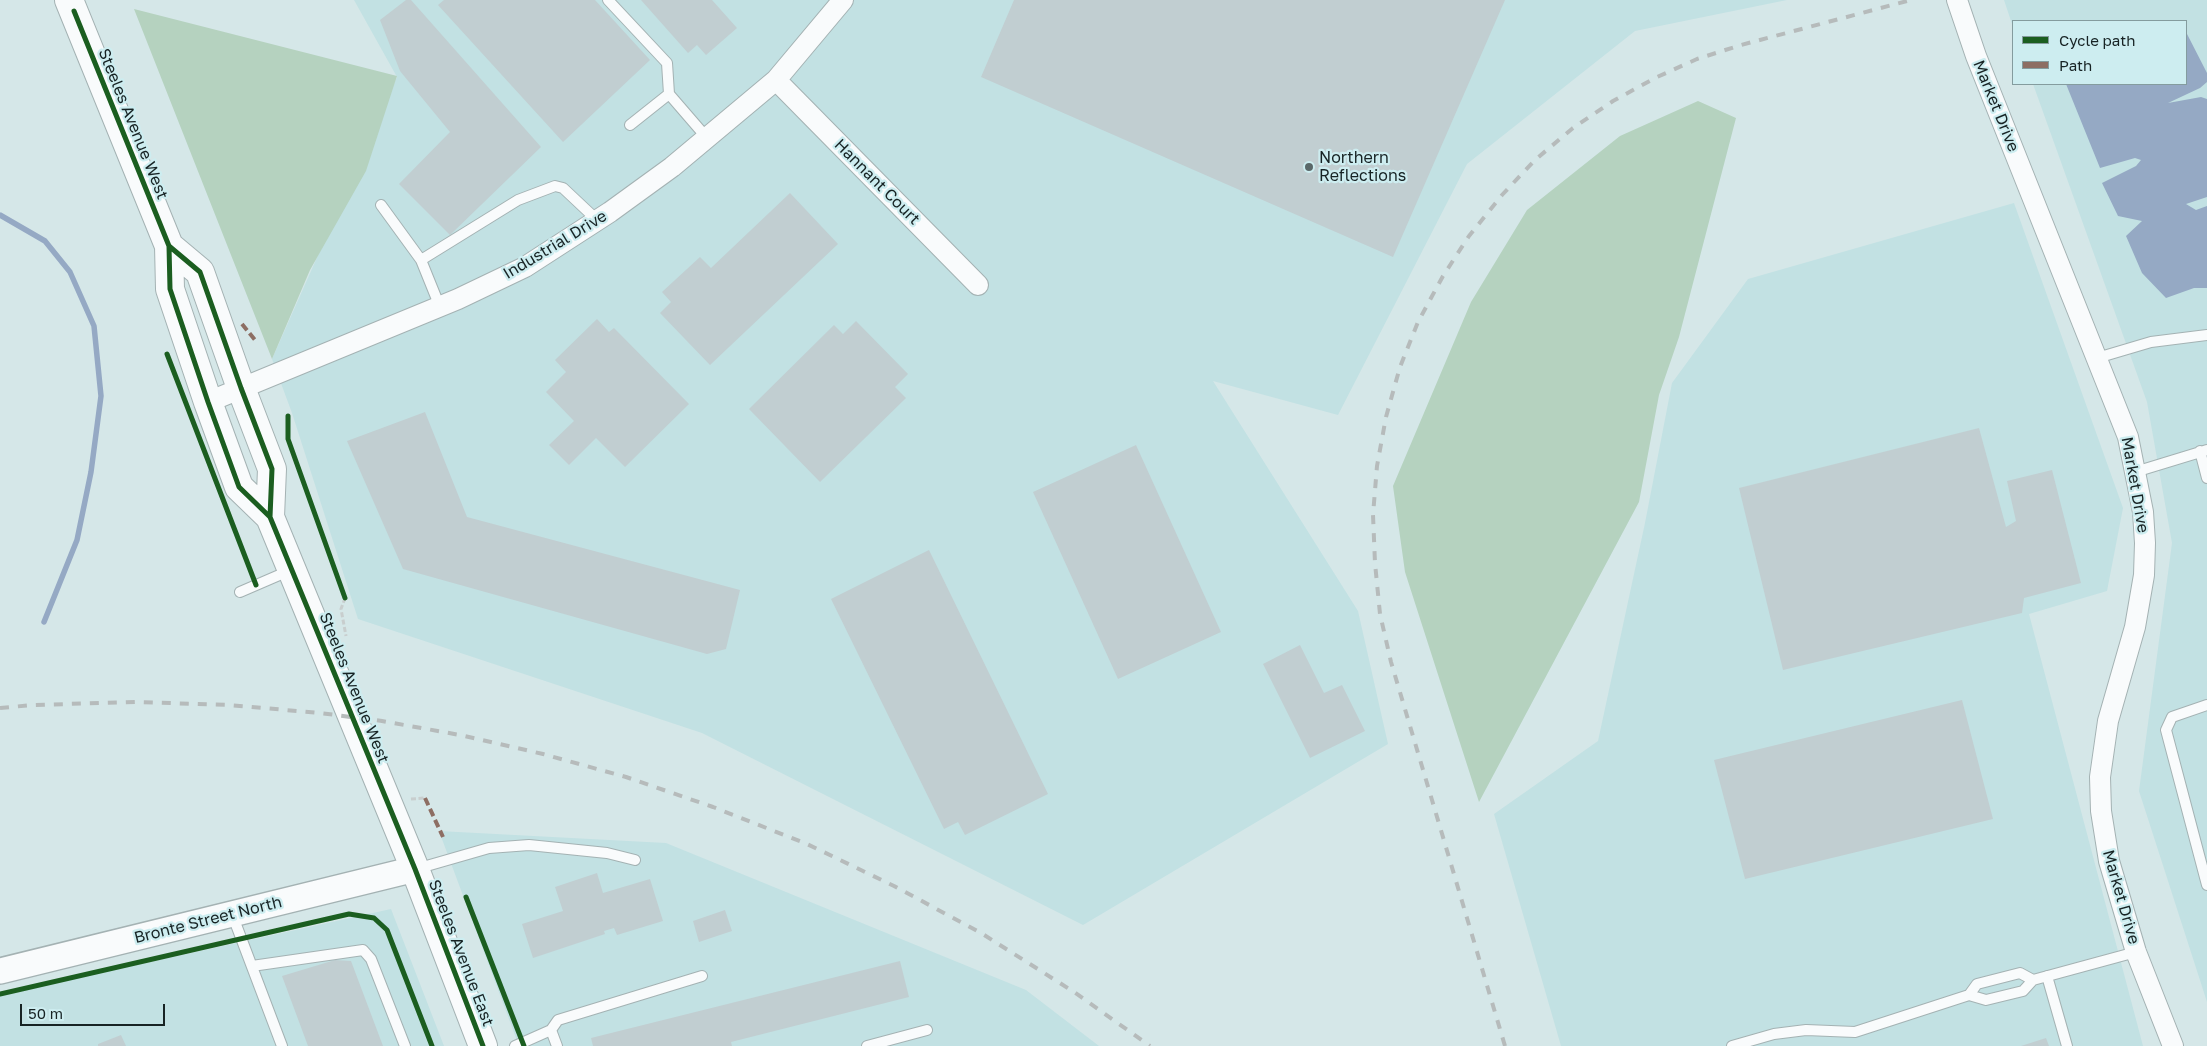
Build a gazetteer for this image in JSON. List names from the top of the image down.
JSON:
{
  "streets": {
    "main road": ["Steeles Avenue West", "Steeles Avenue East"],
    "street": [
      "Market Drive",
      "Hannant Court",
      "Industrial Drive",
      "Bronte Street North"
    ]
  },
  "crossings": [
    ["Steeles Avenue West", "Industrial Drive"],
    ["Steeles Avenue West", "Bronte Street North"],
    ["Steeles Avenue West", "Steeles Avenue East"],
    ["Hannant Court", "Industrial Drive"],
    ["Bronte Street North", "Steeles Avenue East"]
  ],
  "places": ["Northern Reflections"],
  "legend": ["Cycle path", "Path"],
  "scale_bar": "50 m"
}
